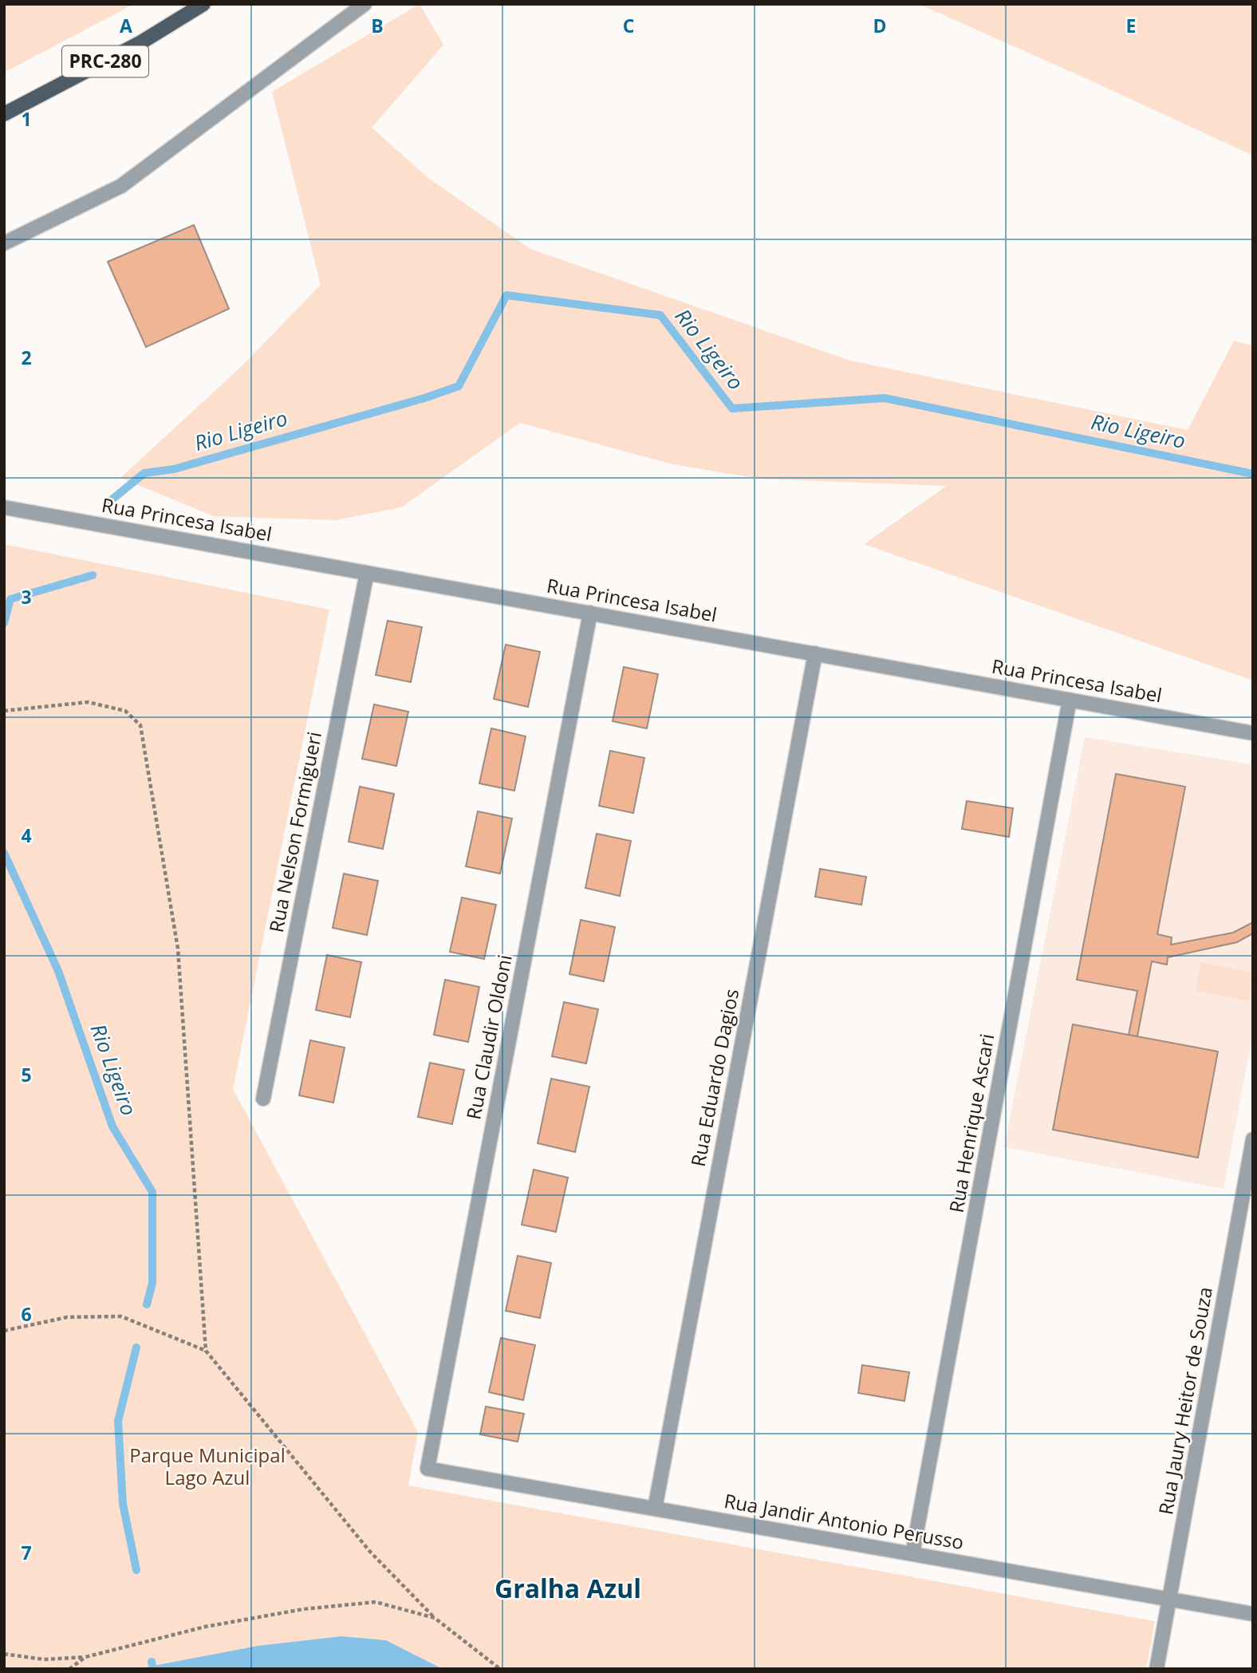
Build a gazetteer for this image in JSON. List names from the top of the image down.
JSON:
{
  "streets": {
    "main road": ["PRC-280"],
    "street": [
      "Rua Princesa Isabel",
      "Rua Nelson Formigueri",
      "Rua Claudir Oldoni",
      "Rua Eduardo Dagios",
      "Rua Henrique Ascari",
      "Rua Jaury Heitor de Souza",
      "Rua Jandir Antonio Perusso"
    ]
  },
  "crossings": [
    ["Rua Princesa Isabel", "Rua Nelson Formigueri"],
    ["Rua Princesa Isabel", "Rua Claudir Oldoni"],
    ["Rua Princesa Isabel", "Rua Eduardo Dagios"],
    ["Rua Princesa Isabel", "Rua Henrique Ascari"],
    ["Rua Claudir Oldoni", "Rua Jandir Antonio Perusso"],
    ["Rua Eduardo Dagios", "Rua Jandir Antonio Perusso"],
    ["Rua Henrique Ascari", "Rua Jandir Antonio Perusso"],
    ["Rua Jaury Heitor de Souza", "Rua Jandir Antonio Perusso"]
  ],
  "districts": ["Gralha Azul"],
  "water": ["Rio Ligeiro"],
  "parks": ["Parque Municipal Lago Azul"],
  "grid": {
    "columns": [
      "A",
      "B",
      "C",
      "D",
      "E"
    ],
    "rows": [
      "1",
      "2",
      "3",
      "4",
      "5",
      "6",
      "7"
    ]
  }
}
